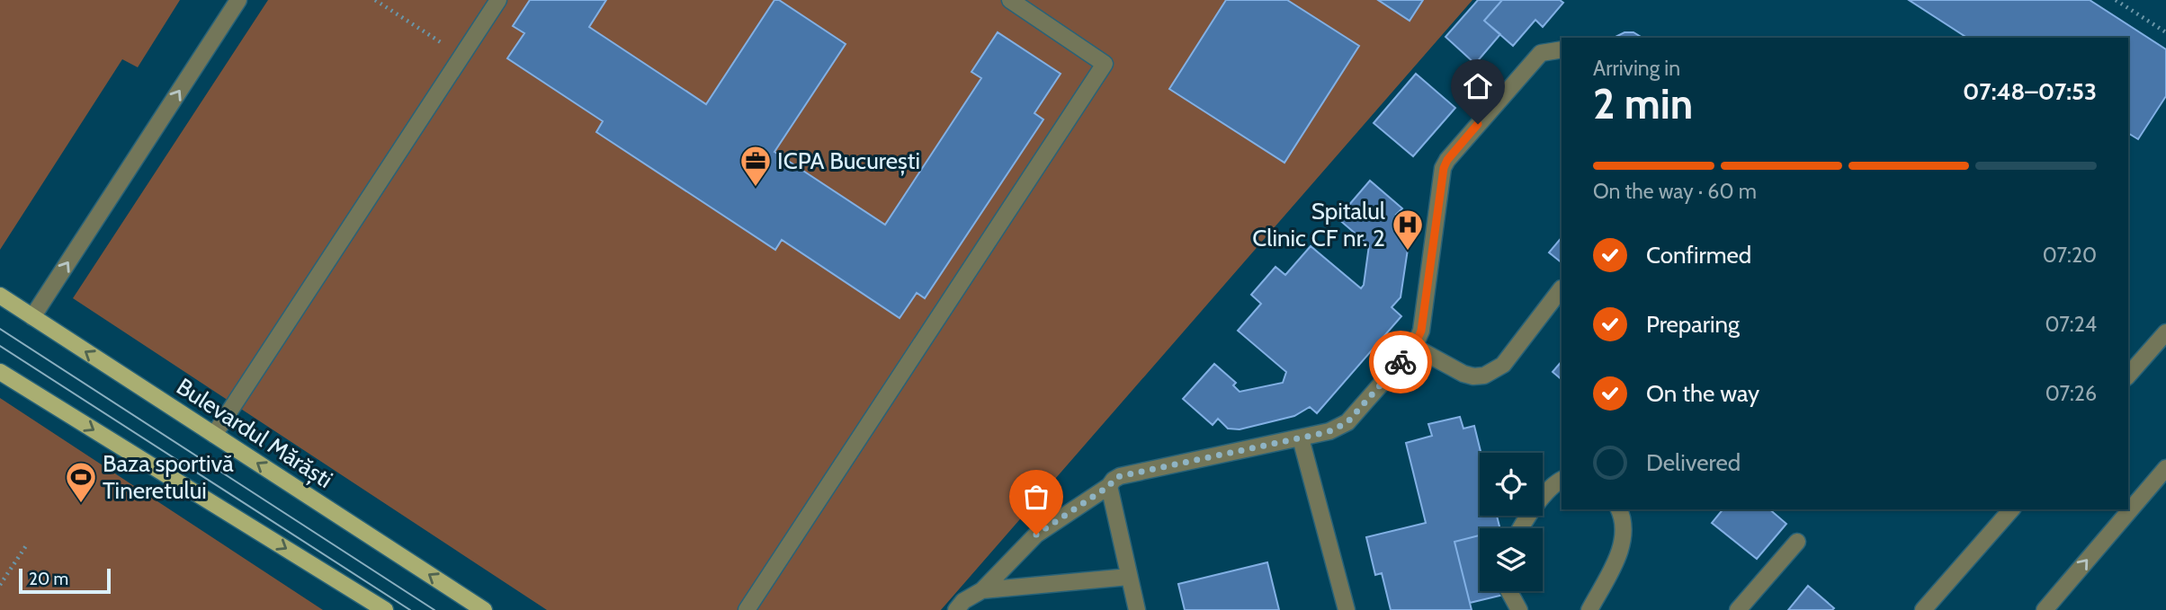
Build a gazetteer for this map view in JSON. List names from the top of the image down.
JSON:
{
  "streets": {
    "main road": ["Bulevardul Mărăști"]
  },
  "places": {
    "office": ["ICPA București"],
    "hospital": ["Spitalul Clinic CF nr. 2"],
    "sports": ["Baza sportivă Tineretului"]
  },
  "scale_bar": "20 m",
  "page": {
    "heading": ["2 min", "Arriving in", "07:48–07:53"],
    "bar": "On the way · 60 m",
    "list": [
      ["Confirmed", "07:20"],
      ["Preparing", "07:24"],
      ["On the way", "07:26"],
      "Delivered"
    ],
    "scale": "20 m"
  }
}
